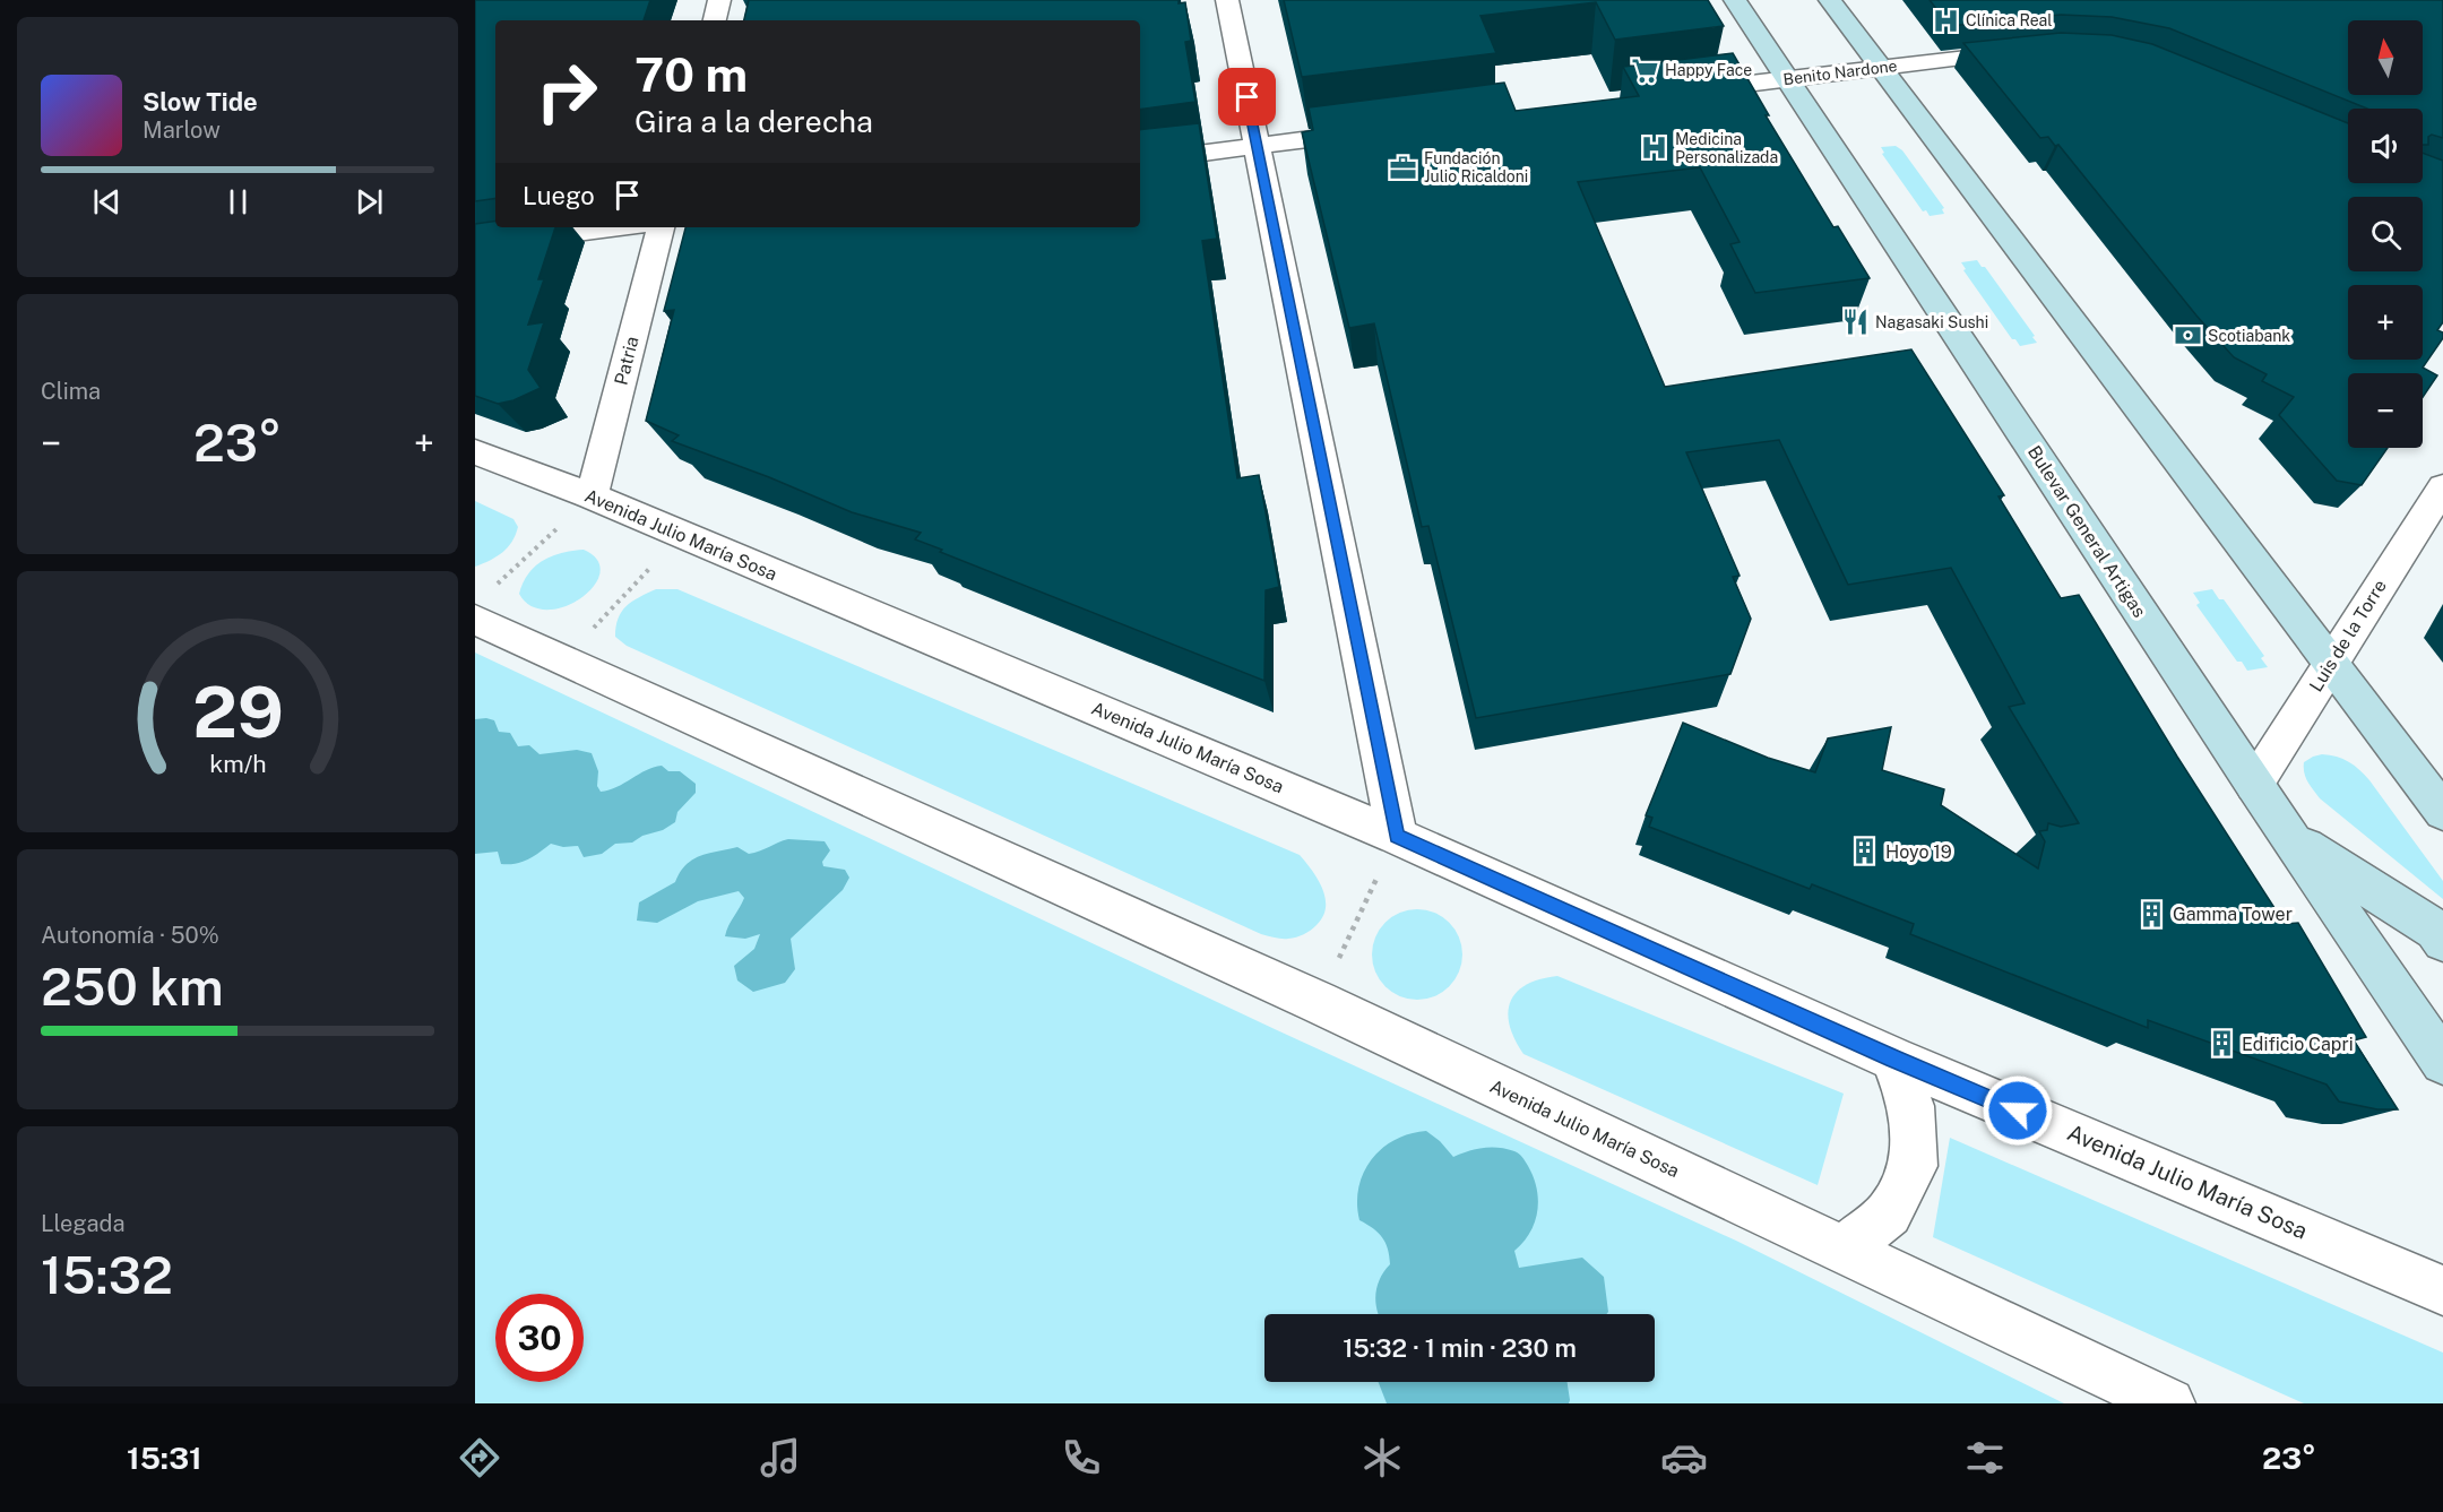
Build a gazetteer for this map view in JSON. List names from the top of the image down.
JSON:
{
  "streets": {
    "main road": ["Bulevar General Artigas"],
    "street": [
      "Benito Nardone",
      "Patria",
      "Avenida Julio María Sosa",
      "Luis de la Torre"
    ]
  },
  "crossings": [
    ["Benito Nardone", "Bulevar General Artigas"],
    ["Patria", "Avenida Julio María Sosa"],
    ["Bulevar General Artigas", "Luis de la Torre"]
  ],
  "places": {
    "hospital": ["Clínica Real", "Medicina Personalizada"],
    "supermarket": ["Happy Face"],
    "office": ["Fundación Julio Ricaldoni"],
    "restaurant": ["Nagasaki Sushi"],
    "bank": ["Scotiabank"],
    "building": ["Hoyo 19", "Gamma Tower", "Edificio Capri"]
  },
  "north": "top",
  "page": {
    "map_buttons": ["+", "−"],
    "turn": ["70 m", "Gira a la derecha"],
    "song": ["Slow Tide", "Marlow"],
    "then": "Luego",
    "tile": [
      "Clima",
      ["Autonomía · 50%", "250 km"],
      ["Llegada", "15:32"]
    ],
    "heat": ["−", "23°", "+"],
    "limit": "30",
    "trip": "15:32 · 1 min · 230 m",
    "tabs": ["15:31", "23°"],
    "gauge": ["29", "km/h"]
  }
}
